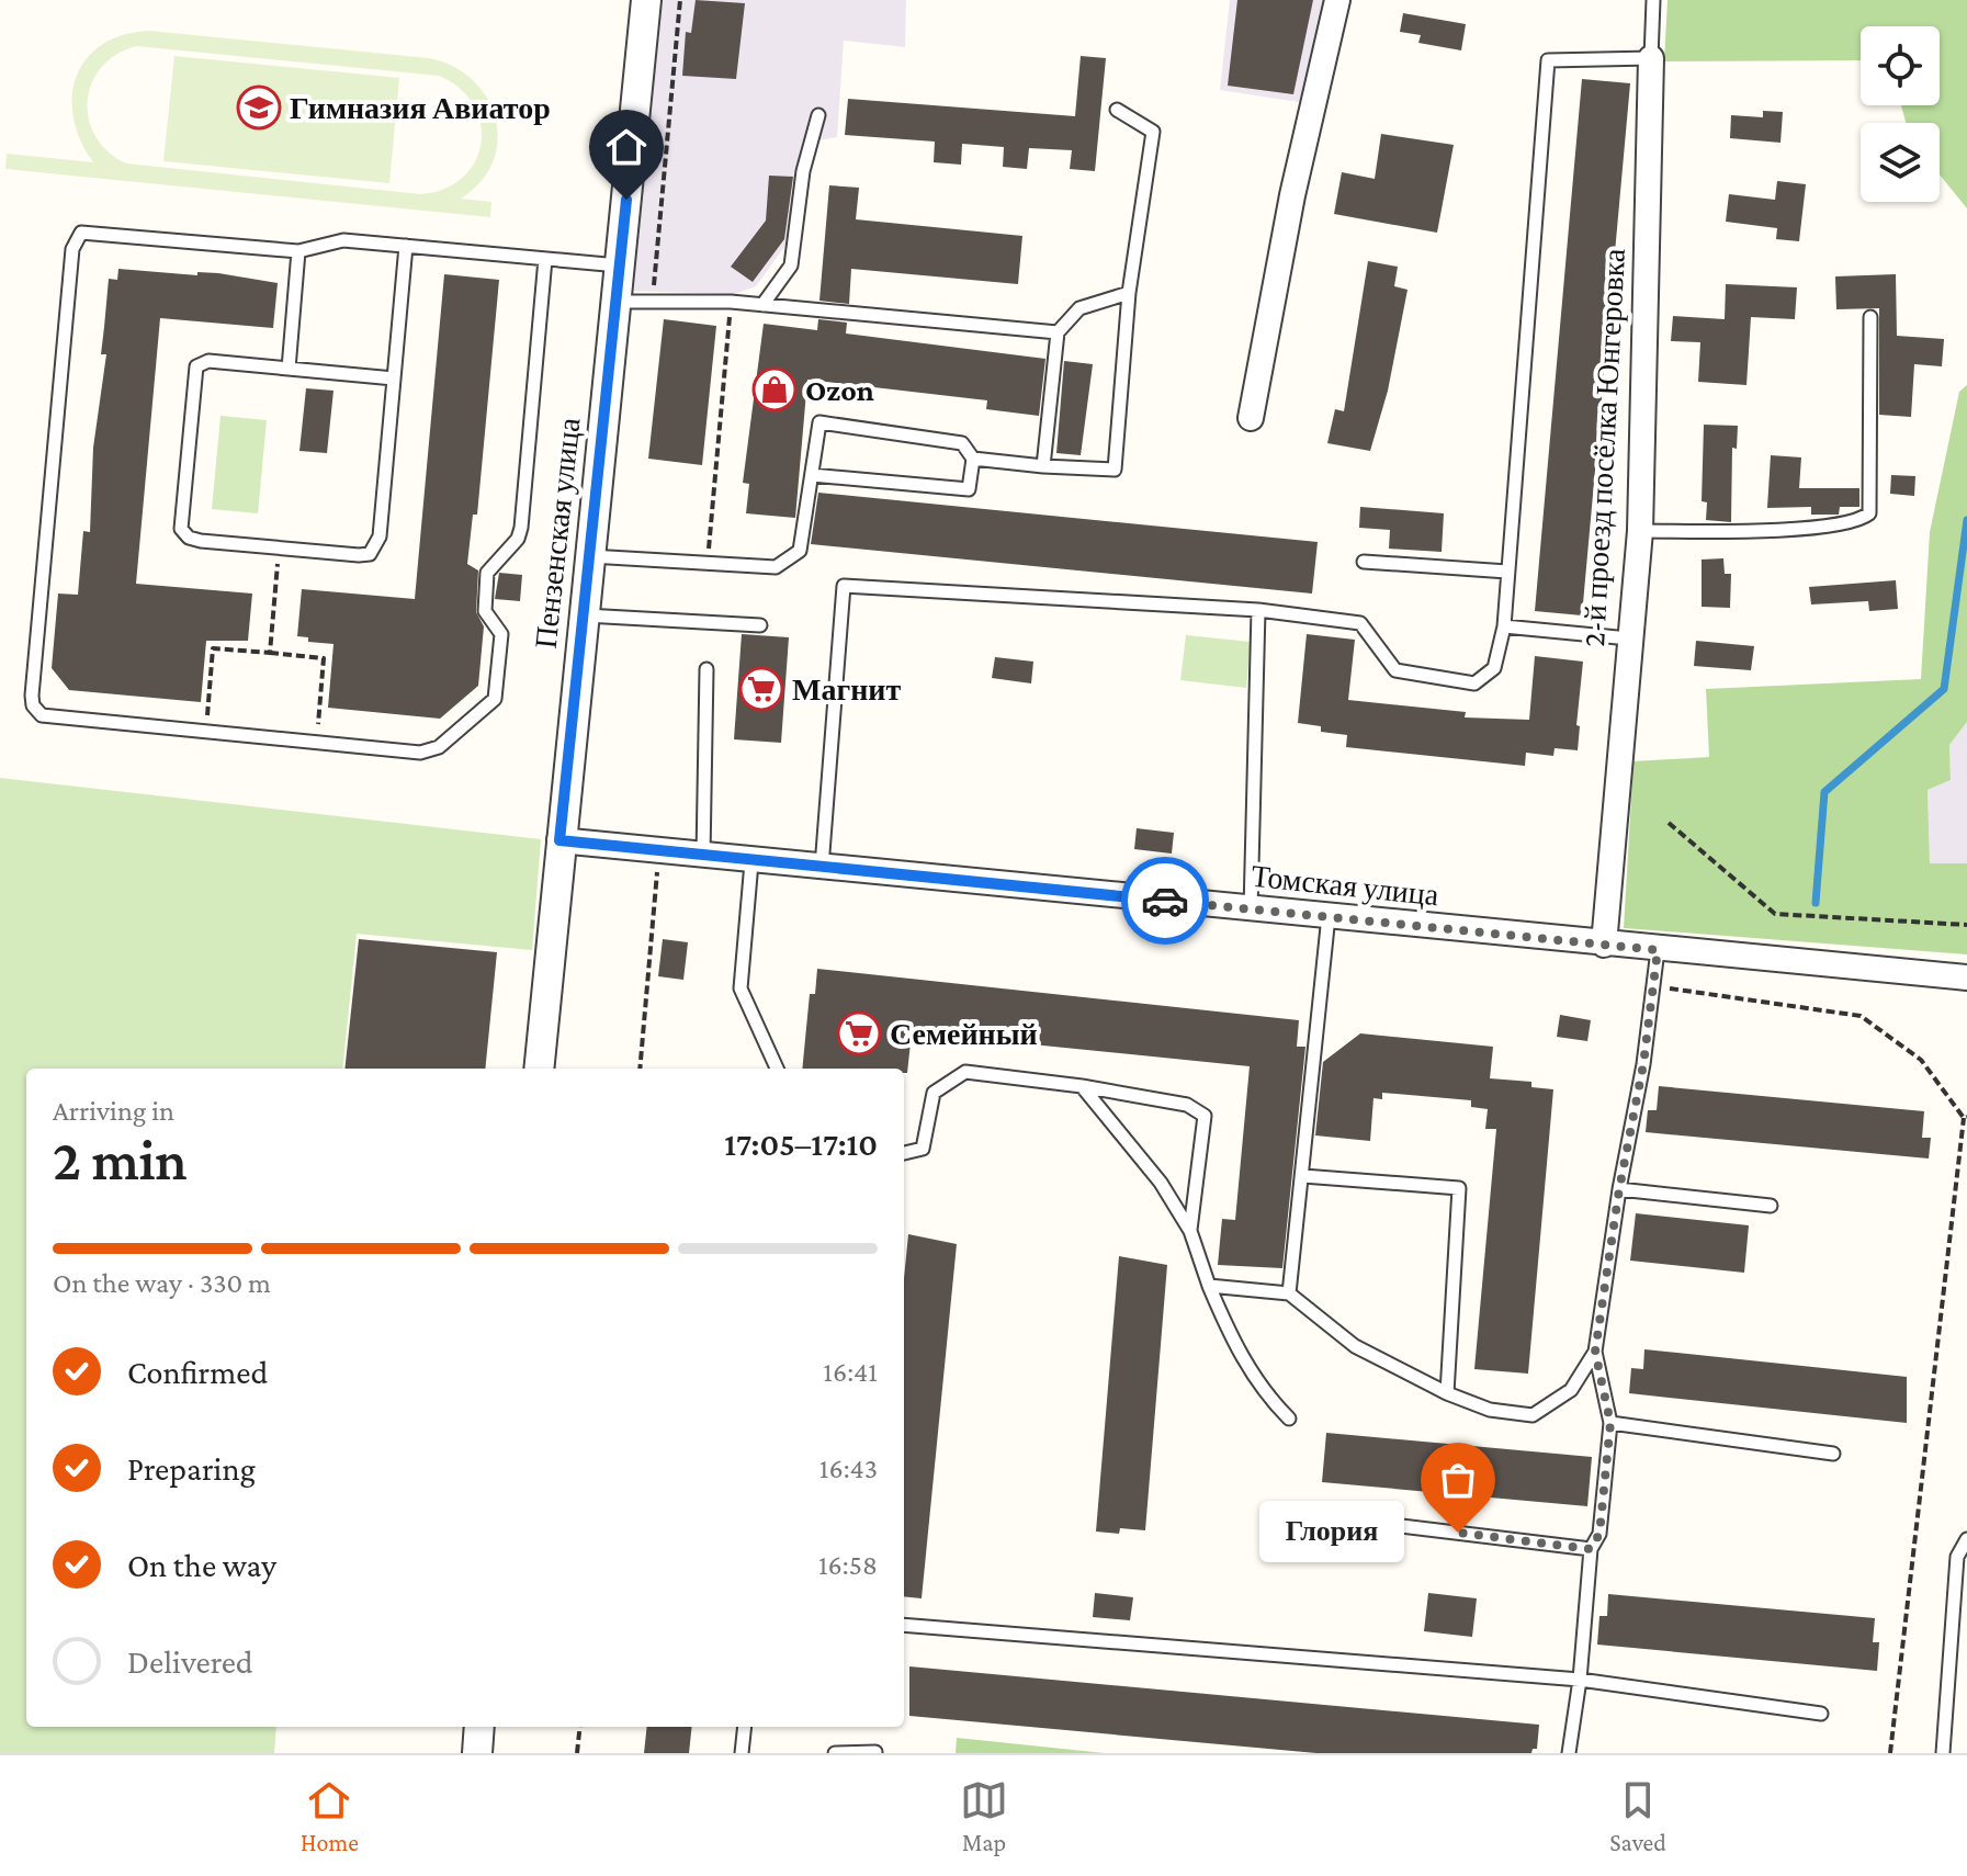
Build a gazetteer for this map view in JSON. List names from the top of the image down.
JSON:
{
  "streets": {
    "street": ["2-й проезд посёлка Юнгеровка", "Пензенская улица", "Томская улица"]
  },
  "crossings": [
    ["2-й проезд посёлка Юнгеровка", "Томская улица"],
    ["Пензенская улица", "Томская улица"]
  ],
  "places": {
    "school or university": ["Гимназия Авиатор"],
    "shop": ["Ozon"],
    "supermarket": ["Магнит", "Семейный"],
    "other": ["Глория"]
  },
  "page": {
    "heading": ["2 min", "Arriving in", "17:05–17:10"],
    "bar": "On the way · 330 m",
    "list": [
      ["Confirmed", "16:41"],
      ["Preparing", "16:43"],
      ["On the way", "16:58"],
      "Delivered"
    ],
    "bubble": "Глория",
    "tabs": ["Home", "Map", "Saved"]
  }
}
